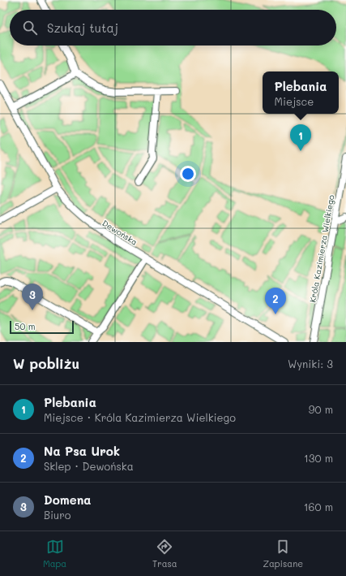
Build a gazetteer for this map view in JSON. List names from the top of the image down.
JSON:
{
  "streets": {
    "street": ["Dewońska", "Króla Kazimierza Wielkiego"]
  },
  "scale_bar": "50 m",
  "page": {
    "search": "Szukaj tutaj",
    "popup": ["Plebania", "Miejsce"],
    "pins": ["1", "3", "2"],
    "scale": "50 m",
    "heading": ["W pobliżu", "Wyniki: 3"],
    "list": [
      {
        "mark": "1",
        "name": "Plebania",
        "note": "Miejsce · Króla Kazimierza Wielkiego",
        "value": "90 m"
      },
      {
        "mark": "2",
        "name": "Na Psa Urok",
        "note": "Sklep · Dewońska",
        "value": "130 m"
      },
      {
        "mark": "3",
        "name": "Domena",
        "note": "Biuro",
        "value": "160 m"
      }
    ],
    "nav": ["Mapa", "Trasa", "Zapisane"]
  }
}
